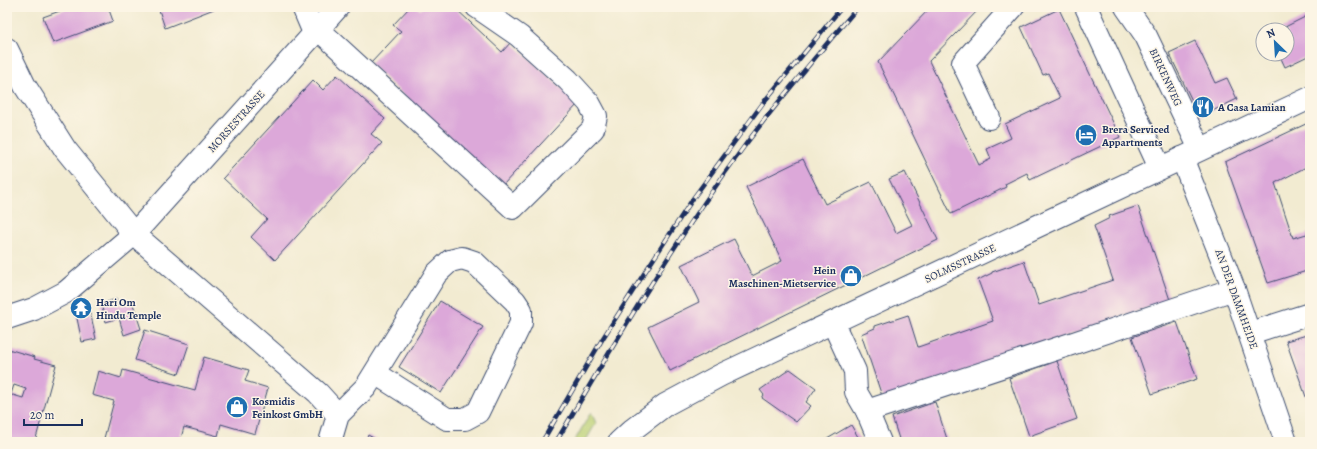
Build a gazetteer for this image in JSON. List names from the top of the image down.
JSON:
{
  "streets": {
    "street": [
      "BIRKENWEG",
      "MORSESTRASSE",
      "SOLMSSTRASSE",
      "AN DER DAMMHEIDE"
    ]
  },
  "crossings": [
    ["BIRKENWEG", "SOLMSSTRASSE"],
    ["BIRKENWEG", "AN DER DAMMHEIDE"],
    ["SOLMSSTRASSE", "AN DER DAMMHEIDE"]
  ],
  "places": {
    "restaurant": ["A Casa Lamian"],
    "hotel": ["Brera Serviced Appartments"],
    "shop": ["Hein Maschinen-Mietservice", "Kosmidis Feinkost GmbH"],
    "temple": ["Hari Om Hindu Temple"]
  },
  "scale_bar": "20 m",
  "north": "top left"
}
